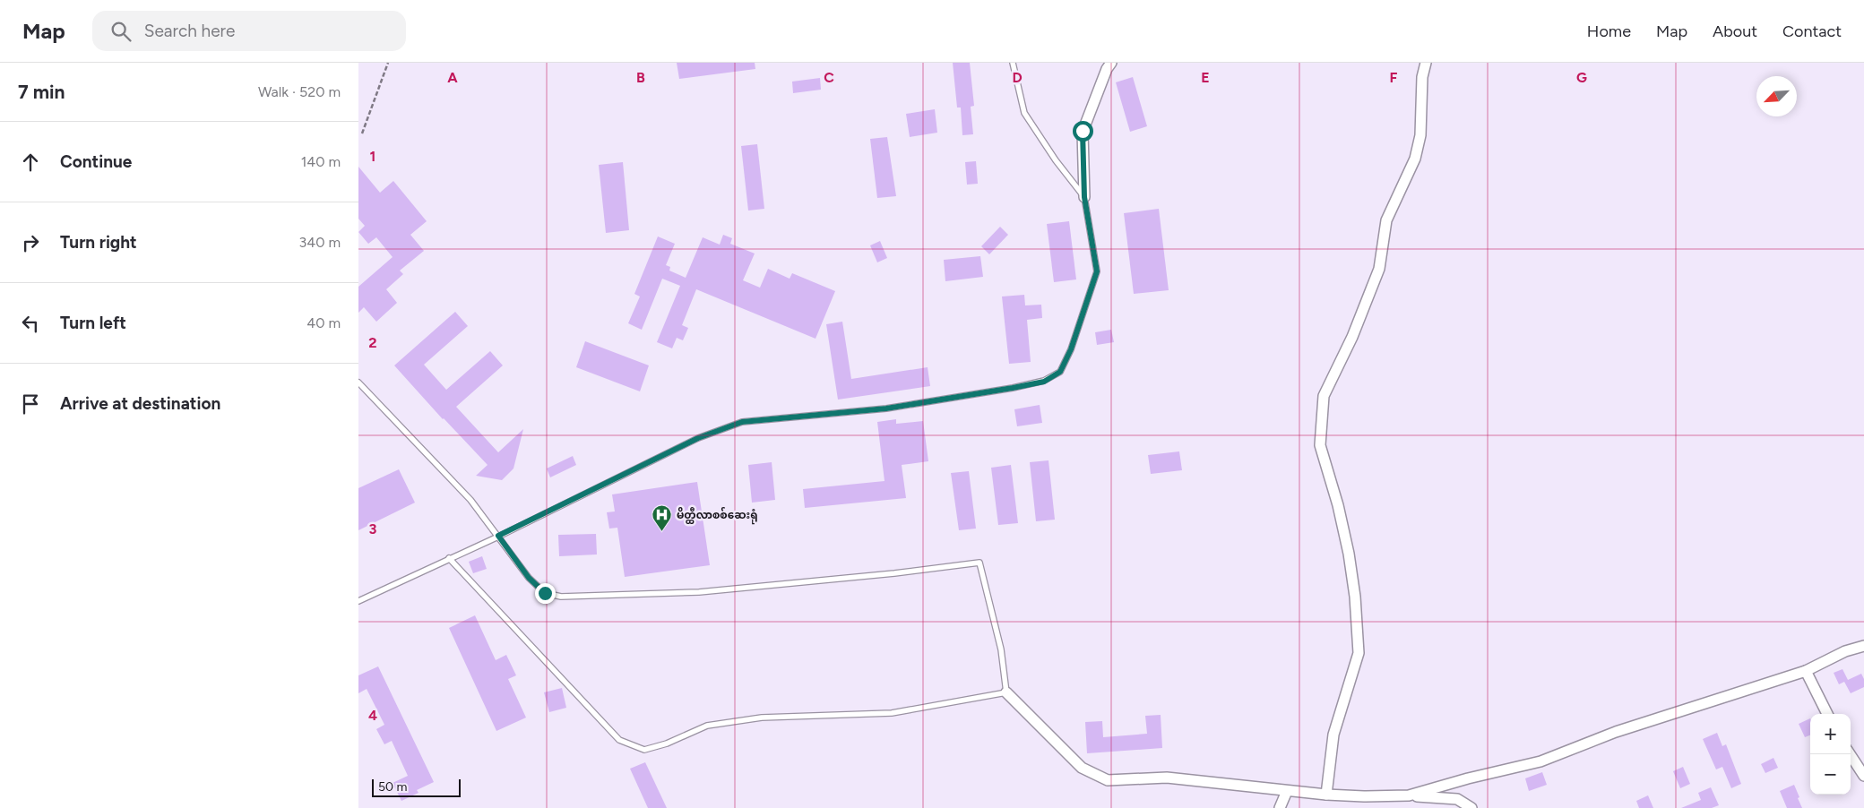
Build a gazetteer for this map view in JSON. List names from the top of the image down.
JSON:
{
  "places": {
    "hospital": ["မိတ္ထီလာစစ်ဆေးရုံ"]
  },
  "scale_bar": "50 m",
  "north": "bottom left",
  "page": {
    "header": "Map",
    "search": "Search here",
    "nav": [
      "Home",
      "Map",
      "About",
      "Contact"
    ],
    "heading": ["7 min", "Walk · 520 m"],
    "list": [
      ["Continue", "140 m"],
      ["Turn right", "340 m"],
      ["Turn left", "40 m"],
      "Arrive at destination"
    ],
    "map_buttons": ["+", "−"],
    "scale": "50 m"
  },
  "grid": {
    "columns": [
      "A",
      "B",
      "C",
      "D",
      "E",
      "F",
      "G"
    ],
    "rows": [
      "1",
      "2",
      "3",
      "4"
    ]
  }
}
